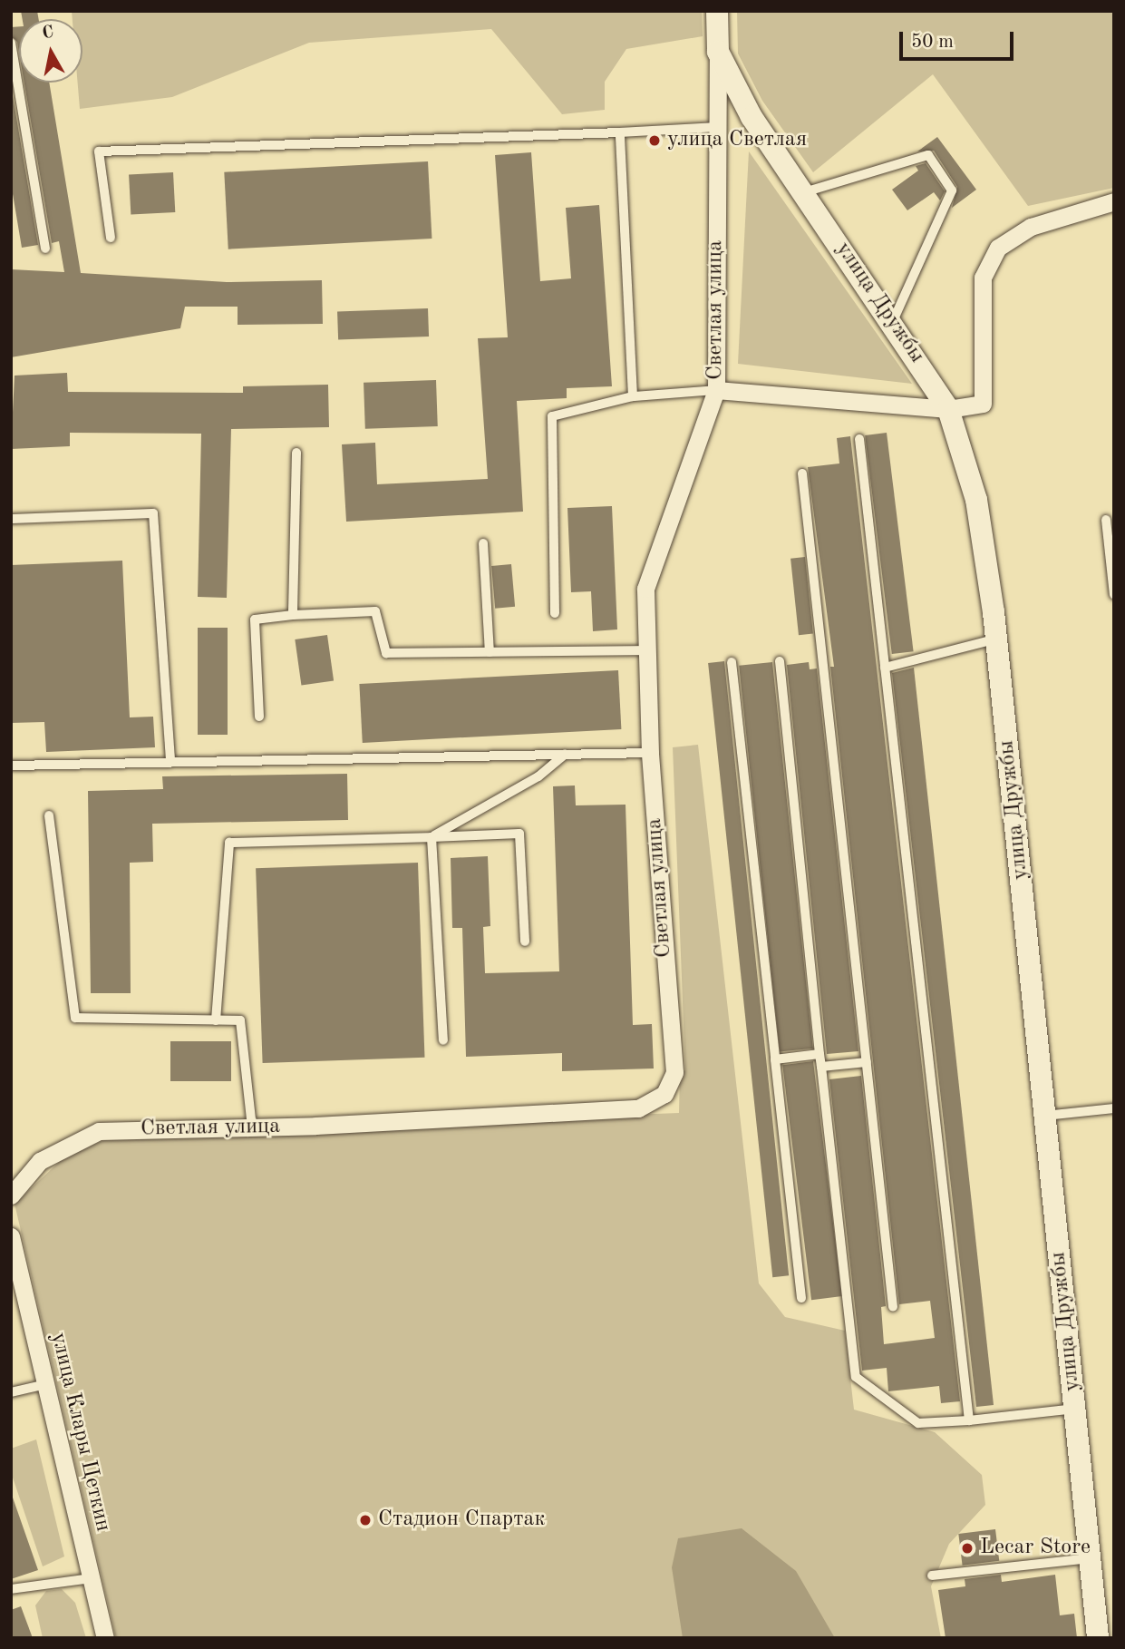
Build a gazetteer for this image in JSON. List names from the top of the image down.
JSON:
{
  "streets": {
    "street": ["улица Дружбы", "Светлая улица", "улица Клары Цеткин"]
  },
  "crossings": [
    ["улица Дружбы", "Светлая улица"]
  ],
  "places": ["улица Светлая", "Стадион Спартак", "Lecar Store"],
  "scale_bar": "50 m",
  "north": "top"
}
